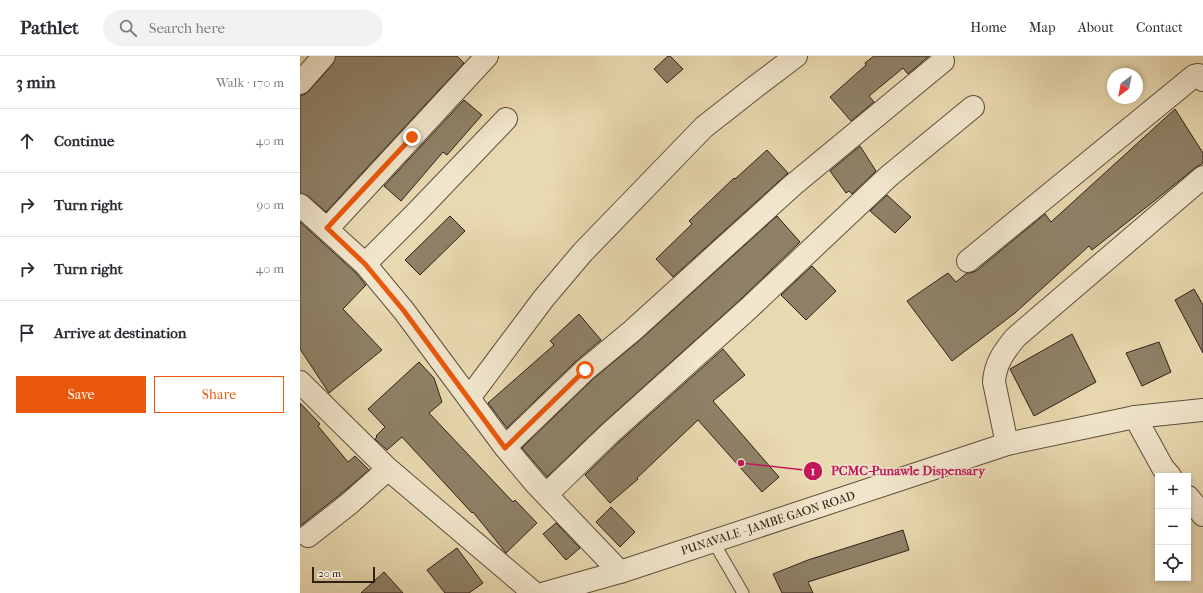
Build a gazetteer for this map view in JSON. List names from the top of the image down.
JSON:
{
  "streets": {
    "street": ["PUNAVALE - JAMBE GAON ROAD"]
  },
  "places": ["PCMC-Punawle Dispensary"],
  "scale_bar": "20 m",
  "north": "bottom left",
  "page": {
    "header": "Pathlet",
    "search": "Search here",
    "nav": [
      "Home",
      "Map",
      "About",
      "Contact"
    ],
    "heading": ["3 min", "Walk · 170 m"],
    "list": [
      ["Continue", "40 m"],
      ["Turn right", "90 m"],
      ["Turn right", "40 m"],
      "Arrive at destination"
    ],
    "buttons": ["Save", "Share"],
    "map_buttons": ["+", "−"],
    "scale": "20 m"
  }
}
